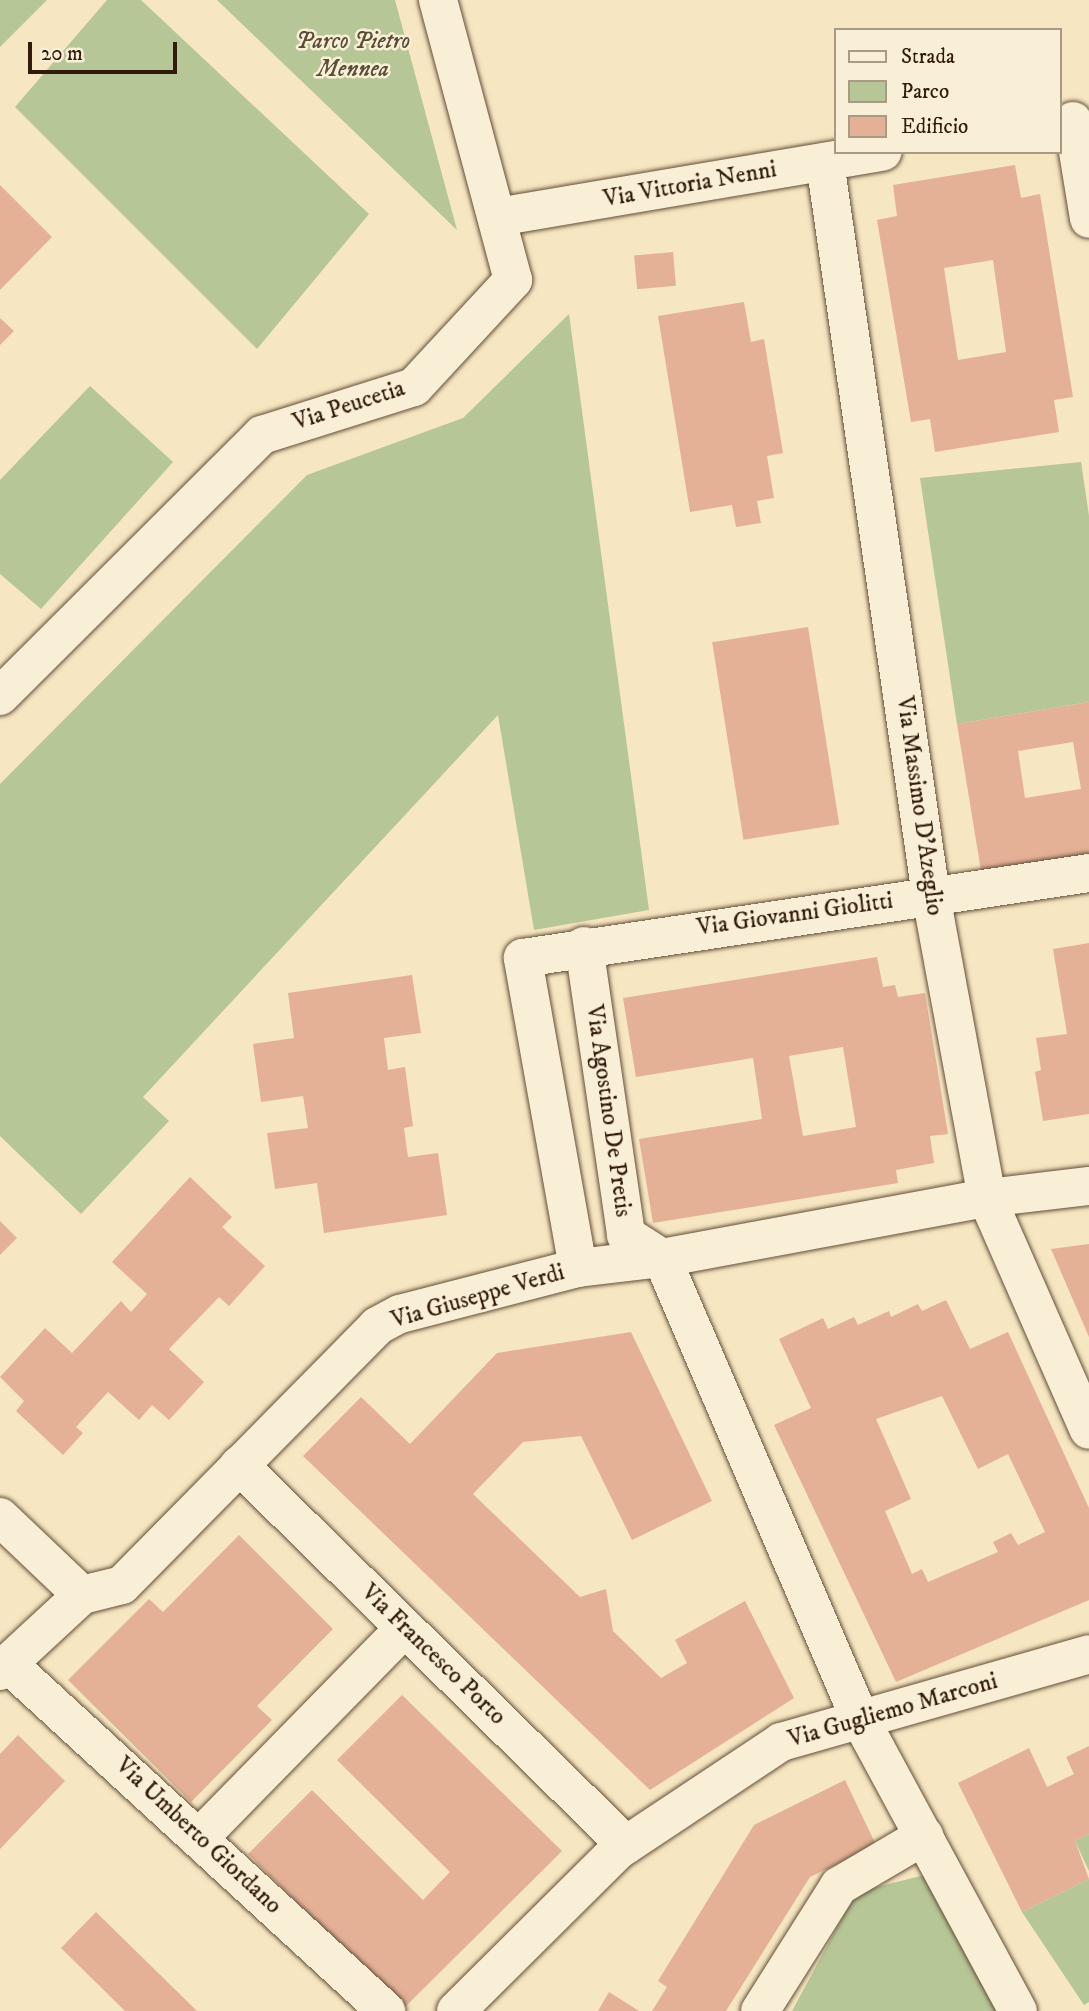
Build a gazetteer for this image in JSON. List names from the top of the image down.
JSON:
{
  "streets": {
    "street": [
      "Via Vittoria Nenni",
      "Via Peucetia",
      "Via Massimo D'Azeglio",
      "Via Giovanni Giolitti",
      "Via Agostino De Pretis",
      "Via Giuseppe Verdi",
      "Via Francesco Porto",
      "Via Gugliemo Marconi",
      "Via Umberto Giordano"
    ]
  },
  "crossings": [
    ["Via Vittoria Nenni", "Via Peucetia"],
    ["Via Vittoria Nenni", "Via Massimo D'Azeglio"],
    ["Via Massimo D'Azeglio", "Via Giovanni Giolitti"],
    ["Via Massimo D'Azeglio", "Via Giuseppe Verdi"],
    ["Via Giovanni Giolitti", "Via Agostino De Pretis"],
    ["Via Agostino De Pretis", "Via Giuseppe Verdi"],
    ["Via Giuseppe Verdi", "Via Francesco Porto"],
    ["Via Giuseppe Verdi", "Via Umberto Giordano"],
    ["Via Francesco Porto", "Via Gugliemo Marconi"]
  ],
  "parks": ["Parco Pietro Mennea"],
  "legend": ["Strada", "Parco", "Edificio"],
  "scale_bar": "20 m"
}
